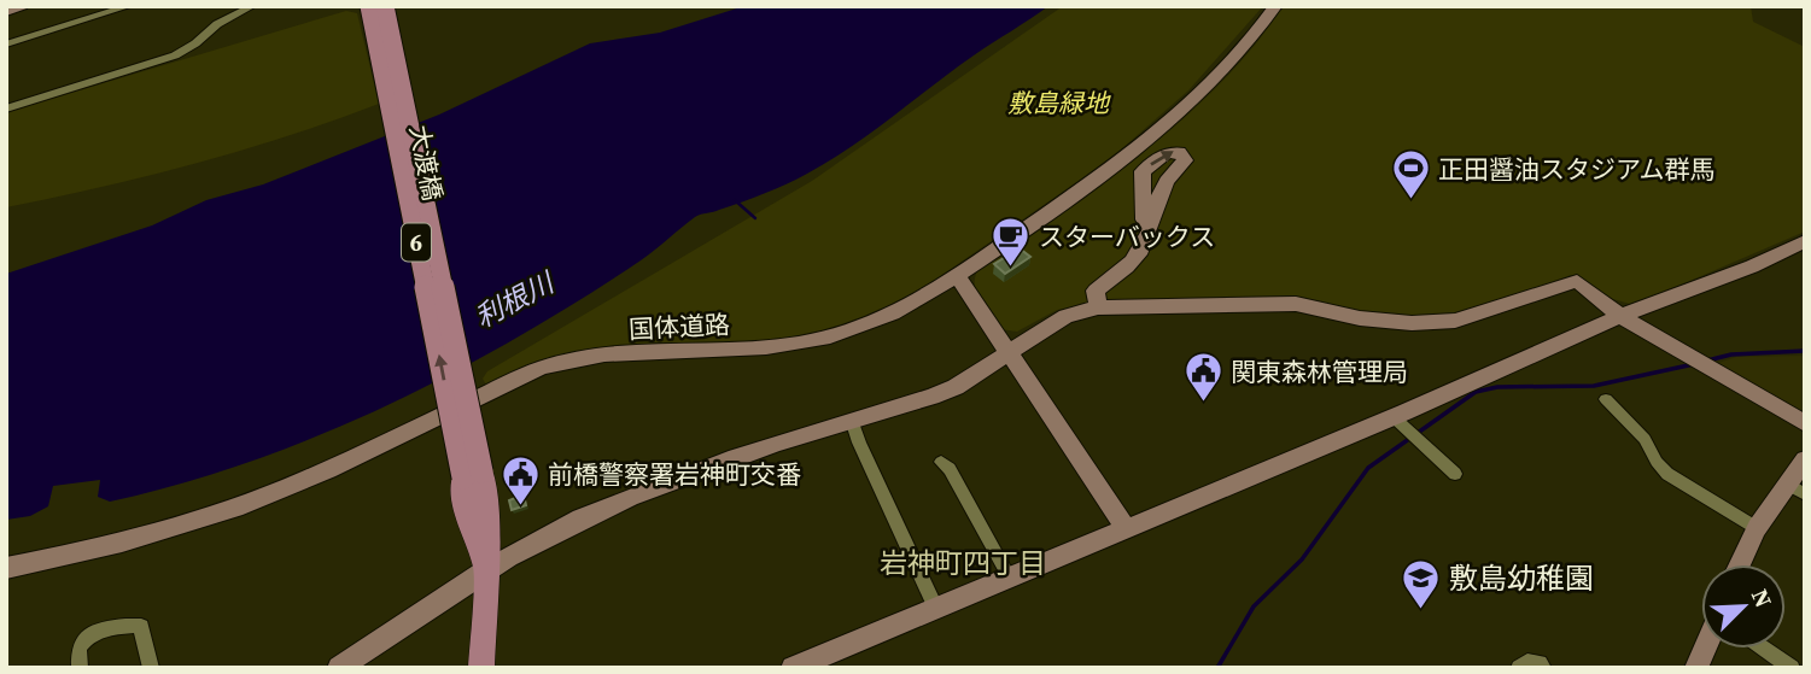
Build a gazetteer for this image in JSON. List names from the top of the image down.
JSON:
{
  "streets": {
    "main road": ["大渡橋", "6"],
    "street": ["国体道路"]
  },
  "crossings": [
    ["大渡橋", "6"]
  ],
  "districts": ["岩神町四丁目"],
  "water": ["利根川"],
  "parks": ["敷島緑地"],
  "places": {
    "sports": ["正田醤油スタジアム群馬"],
    "cafe": ["スターバックス"],
    "public building": ["関東森林管理局", "前橋警察署岩神町交番"],
    "school or university": ["敷島幼稚園"]
  },
  "north": "top right"
}
